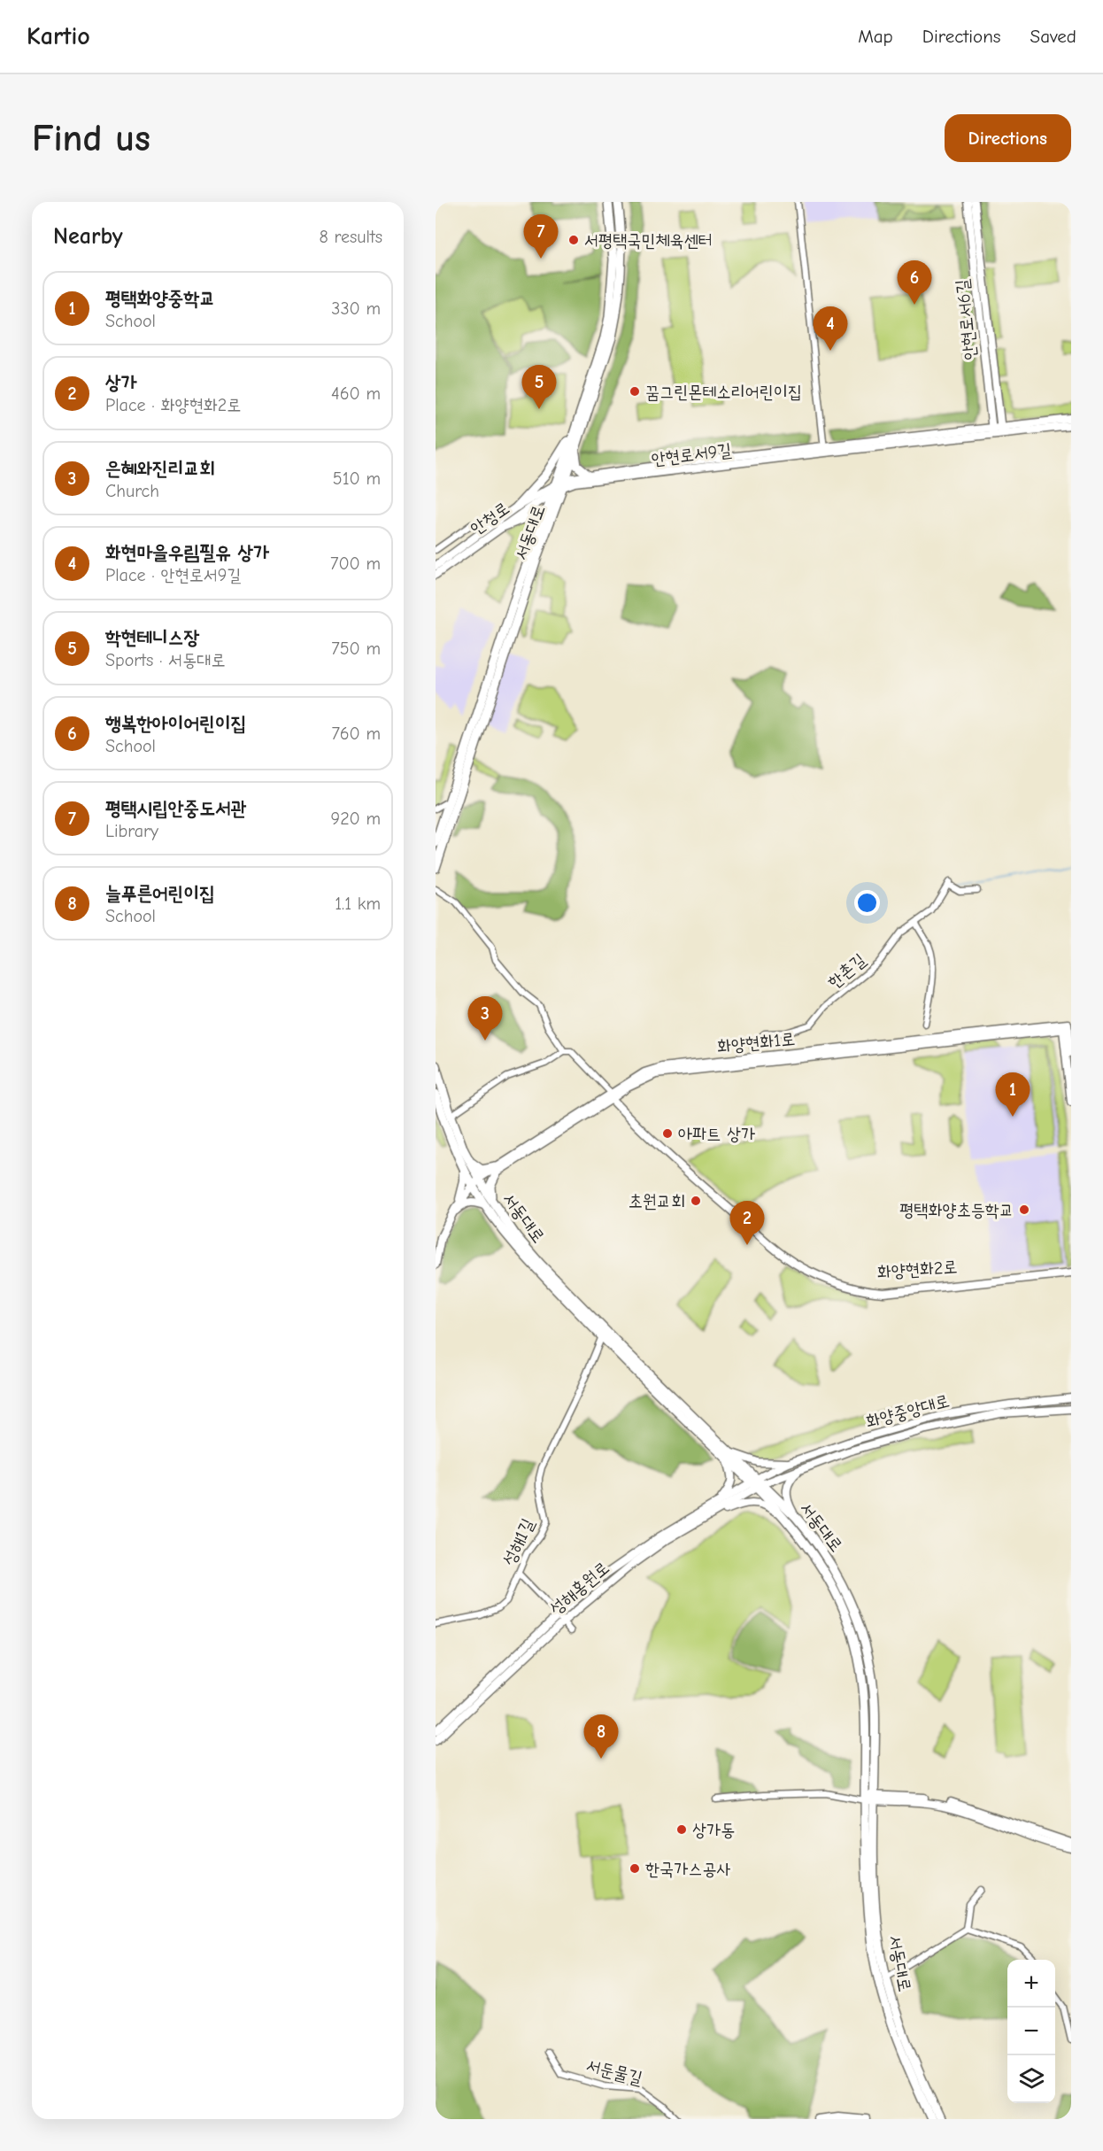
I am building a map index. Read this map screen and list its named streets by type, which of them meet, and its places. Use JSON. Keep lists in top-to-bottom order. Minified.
{"streets":{"main road":["서동대로"],"street":["안현로서6길","안현로서9길","안청로","한촌길","화양현화1로","화양현화2로","화양중앙대로","성해1길","성해홍원로","서둔물길"]},"crossings":[["안현로서6길","안현로서9길"],["안현로서9길","안청로"],["안현로서9길","서동대로"],["안청로","서동대로"],["서동대로","화양현화1로"],["서동대로","화양중앙대로"],["서동대로","성해1길"],["서동대로","성해홍원로"],["한촌길","화양현화1로"],["화양현화1로","화양현화2로"],["화양중앙대로","성해홍원로"]],"places":["서평택국민체육센터","꿈그린몬테소리어린이집","아파트 상가","초원교회","평택화양초등학교","상가동","한국가스공사"],"page":{"header":"Kartio","nav":["Map","Directions","Saved"],"buttons":"Directions","title":"Find us","heading":["Nearby","8 results"],"pins":["7","6","4","5","3","1","2","8"],"list":[{"mark":"1","name":"평택화양중학교","note":"School","value":"330 m"},{"mark":"2","name":"상가","note":"Place · 화양현화2로","value":"460 m"},{"mark":"3","name":"은혜와진리교회","note":"Church","value":"510 m"},{"mark":"4","name":"화현마을우림필유 상가","note":"Place · 안현로서9길","value":"700 m"},{"mark":"5","name":"학현테니스장","note":"Sports · 서동대로","value":"750 m"},{"mark":"6","name":"행복한아이어린이집","note":"School","value":"760 m"},{"mark":"7","name":"평택시립안중도서관","note":"Library","value":"920 m"},{"mark":"8","name":"늘푸른어린이집","note":"School","value":"1.1 km"}],"map_buttons":["+","−"]}}
